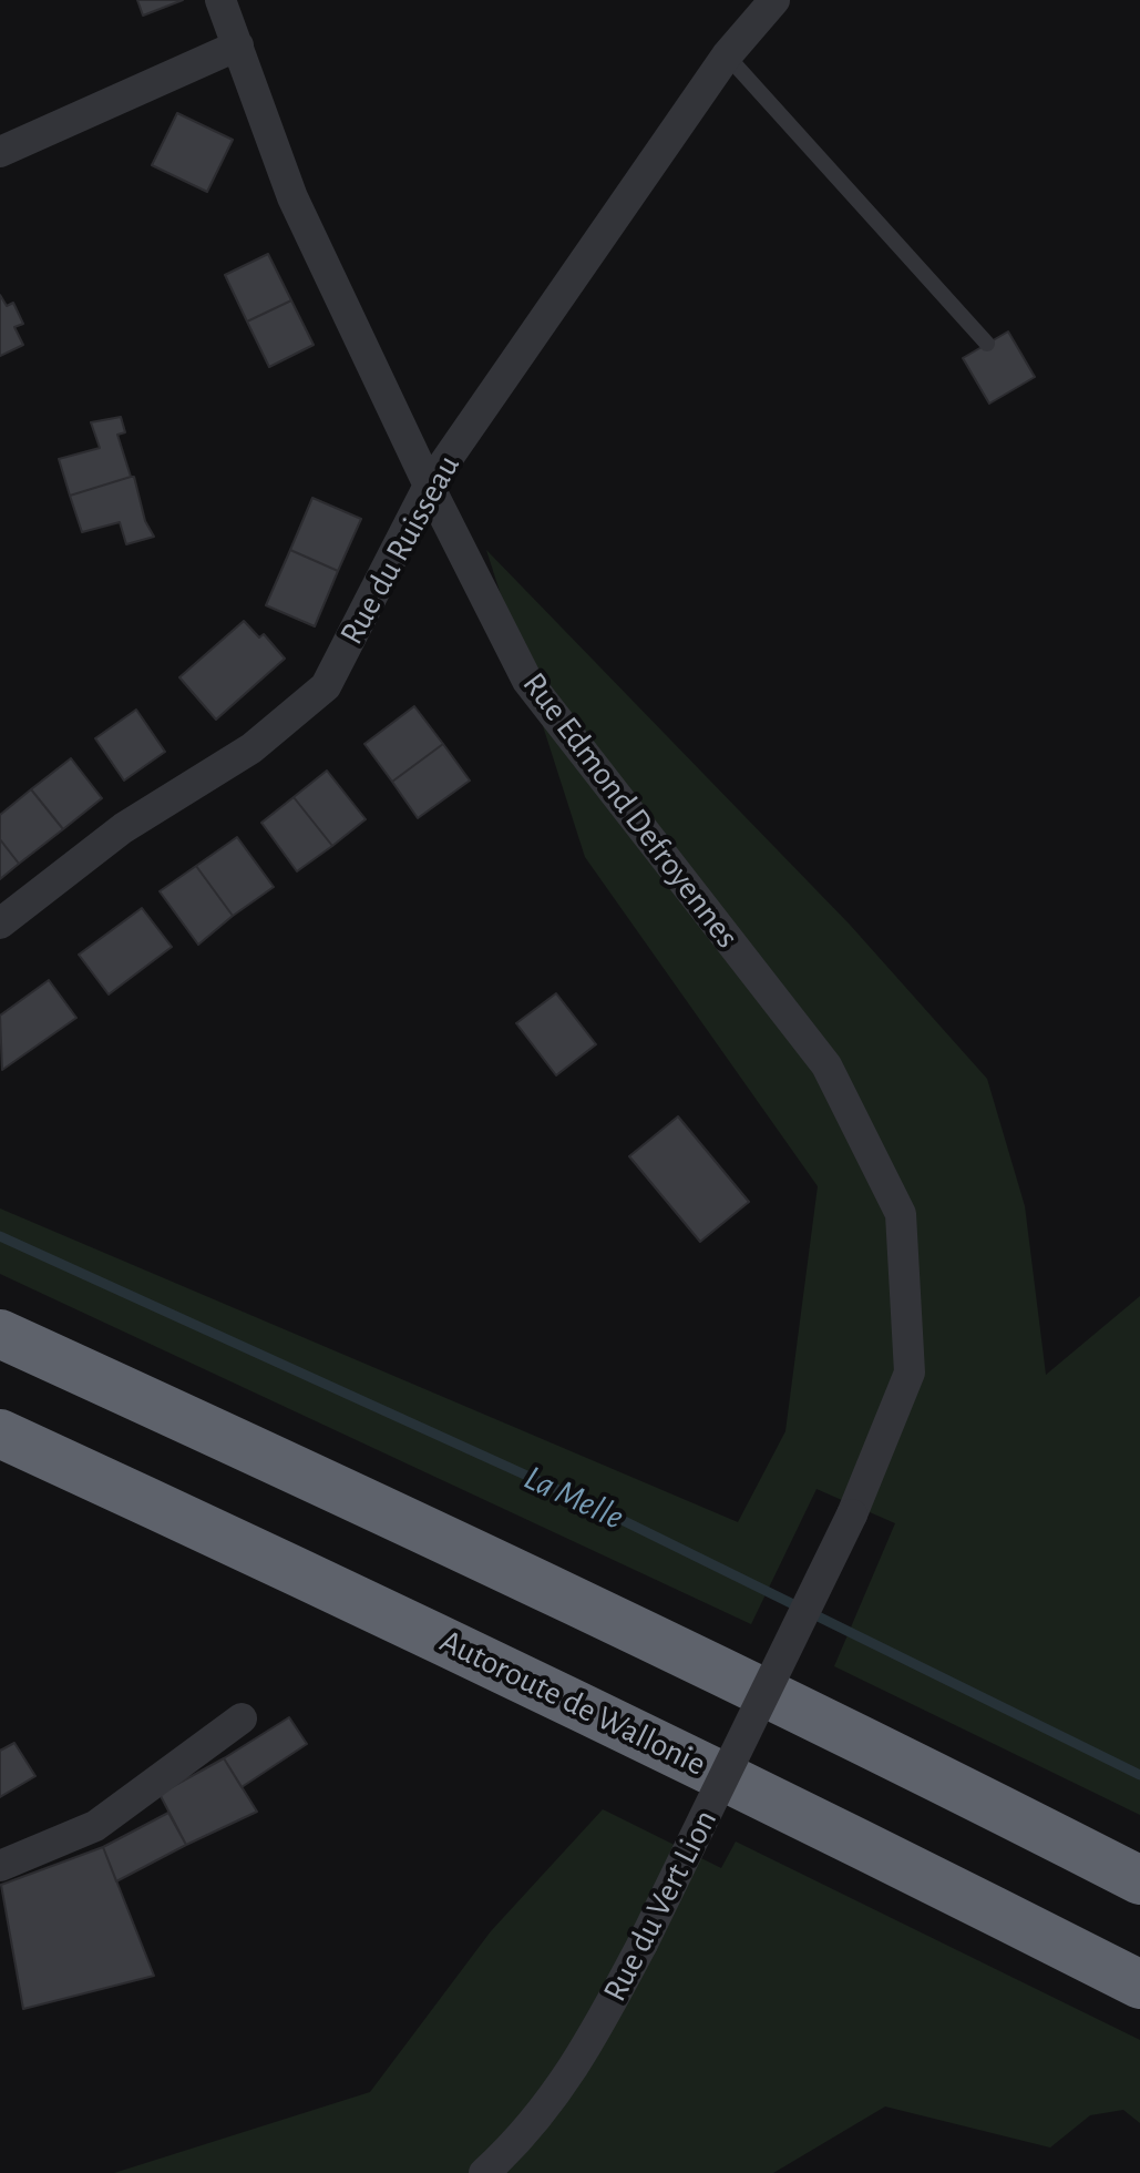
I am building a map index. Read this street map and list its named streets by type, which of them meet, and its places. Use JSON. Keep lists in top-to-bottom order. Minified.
{"streets":{"highway":["Autoroute de Wallonie"],"street":["Rue du Ruisseau","Rue Edmond Defroyennes","Rue du Vert Lion"]},"crossings":[["Rue du Ruisseau","Rue Edmond Defroyennes"],["Rue Edmond Defroyennes","Rue du Vert Lion"]],"water":["La Melle"]}
